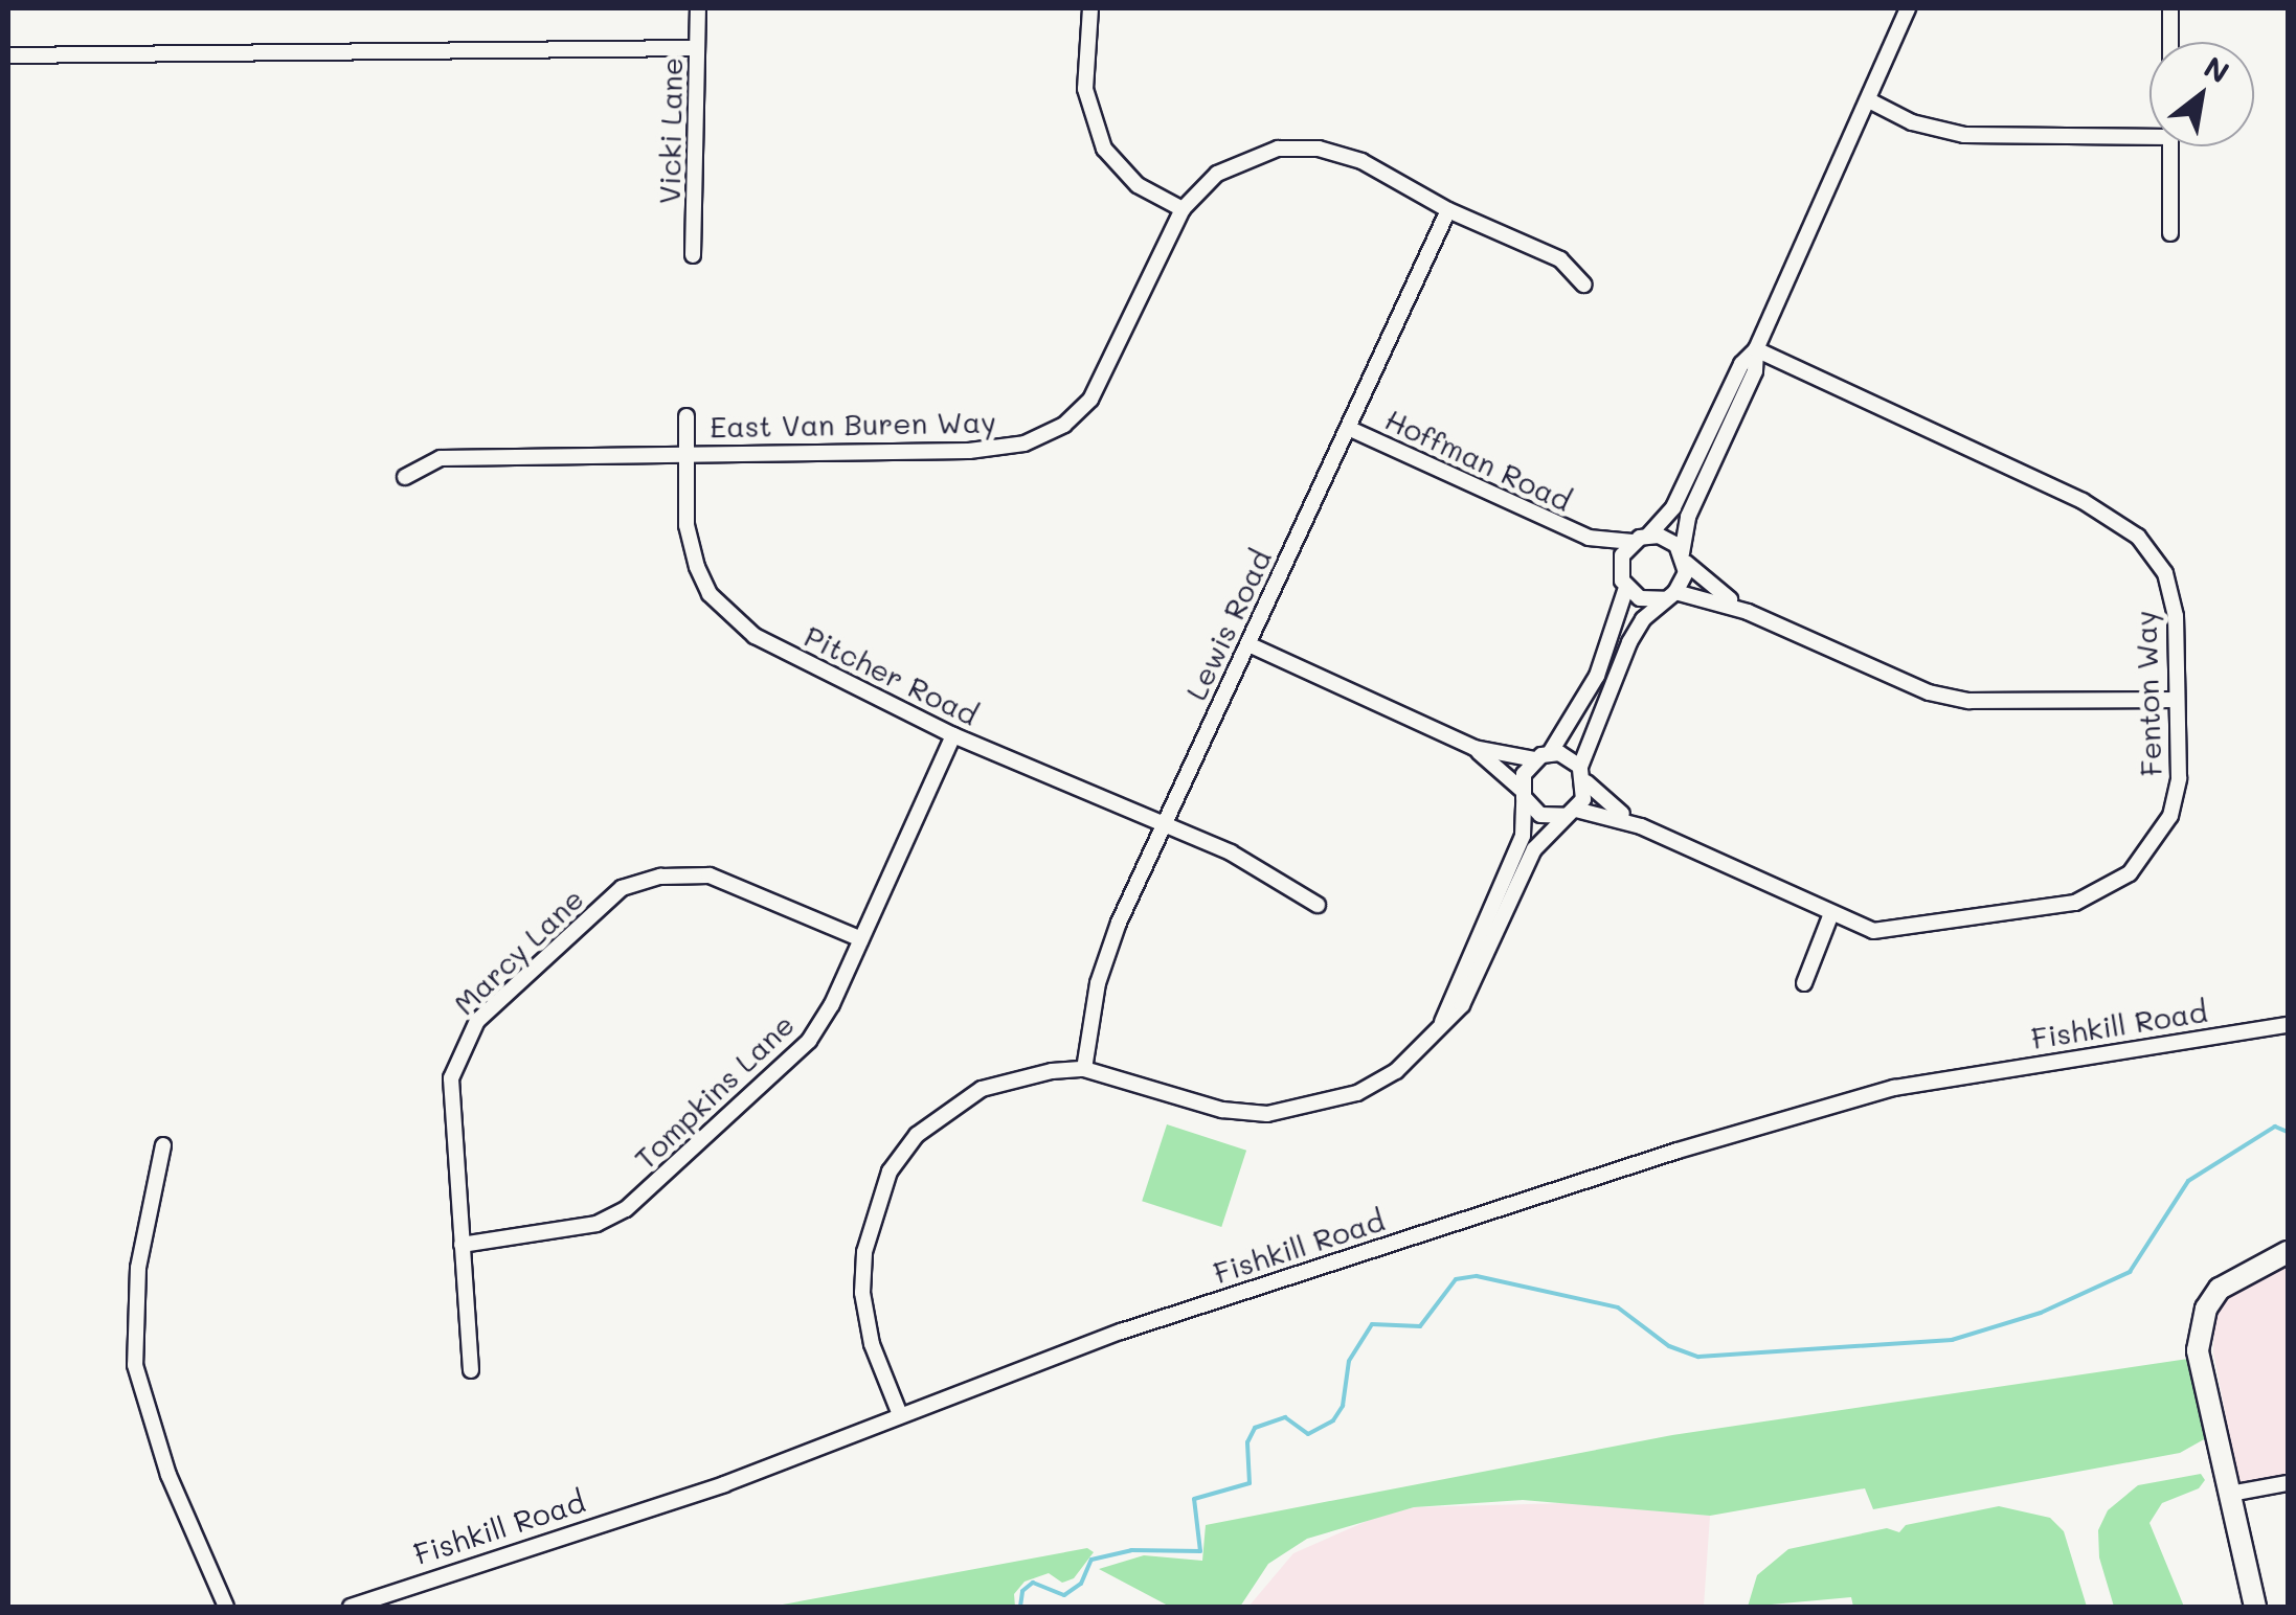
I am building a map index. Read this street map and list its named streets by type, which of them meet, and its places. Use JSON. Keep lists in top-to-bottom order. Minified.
{"streets":{"street":["Vicki Lane","East Van Buren Way","Hoffman Road","Lewis Road","Pitcher Road","Fenton Way","Marcy Lane","Fishkill Road","Tompkins Lane"]},"crossings":[["East Van Buren Way","Lewis Road"],["East Van Buren Way","Pitcher Road"],["Hoffman Road","Lewis Road"],["Lewis Road","Pitcher Road"],["Pitcher Road","Tompkins Lane"],["Marcy Lane","Tompkins Lane"]],"north":"top right"}
